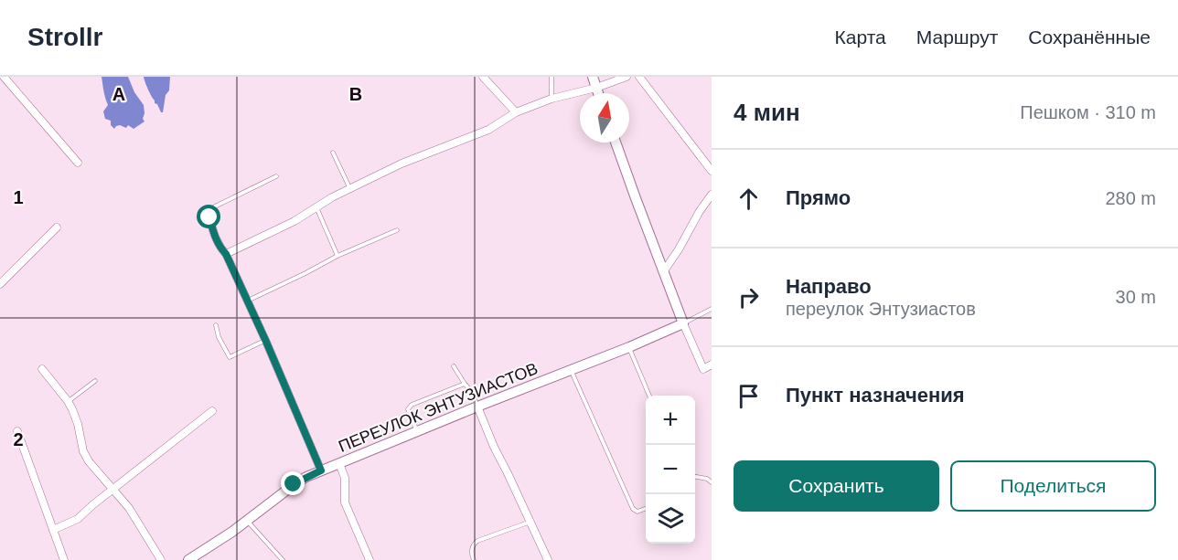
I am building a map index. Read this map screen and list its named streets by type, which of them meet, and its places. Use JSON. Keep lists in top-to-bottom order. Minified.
{"streets":{"main road":["ПЕРЕУЛОК ЭНТУЗИАСТОВ"]},"north":"top","page":{"header":"Strollr","nav":["Карта","Маршрут","Сохранённые"],"heading":["4 мин","Пешком · 310 m"],"list":[["Прямо","280 m"],["Направо","переулок Энтузиастов","30 m"],"Пункт назначения"],"map_buttons":["+","−"],"buttons":["Сохранить","Поделиться"]},"grid":{"columns":["A","B"],"rows":["1","2"]}}
